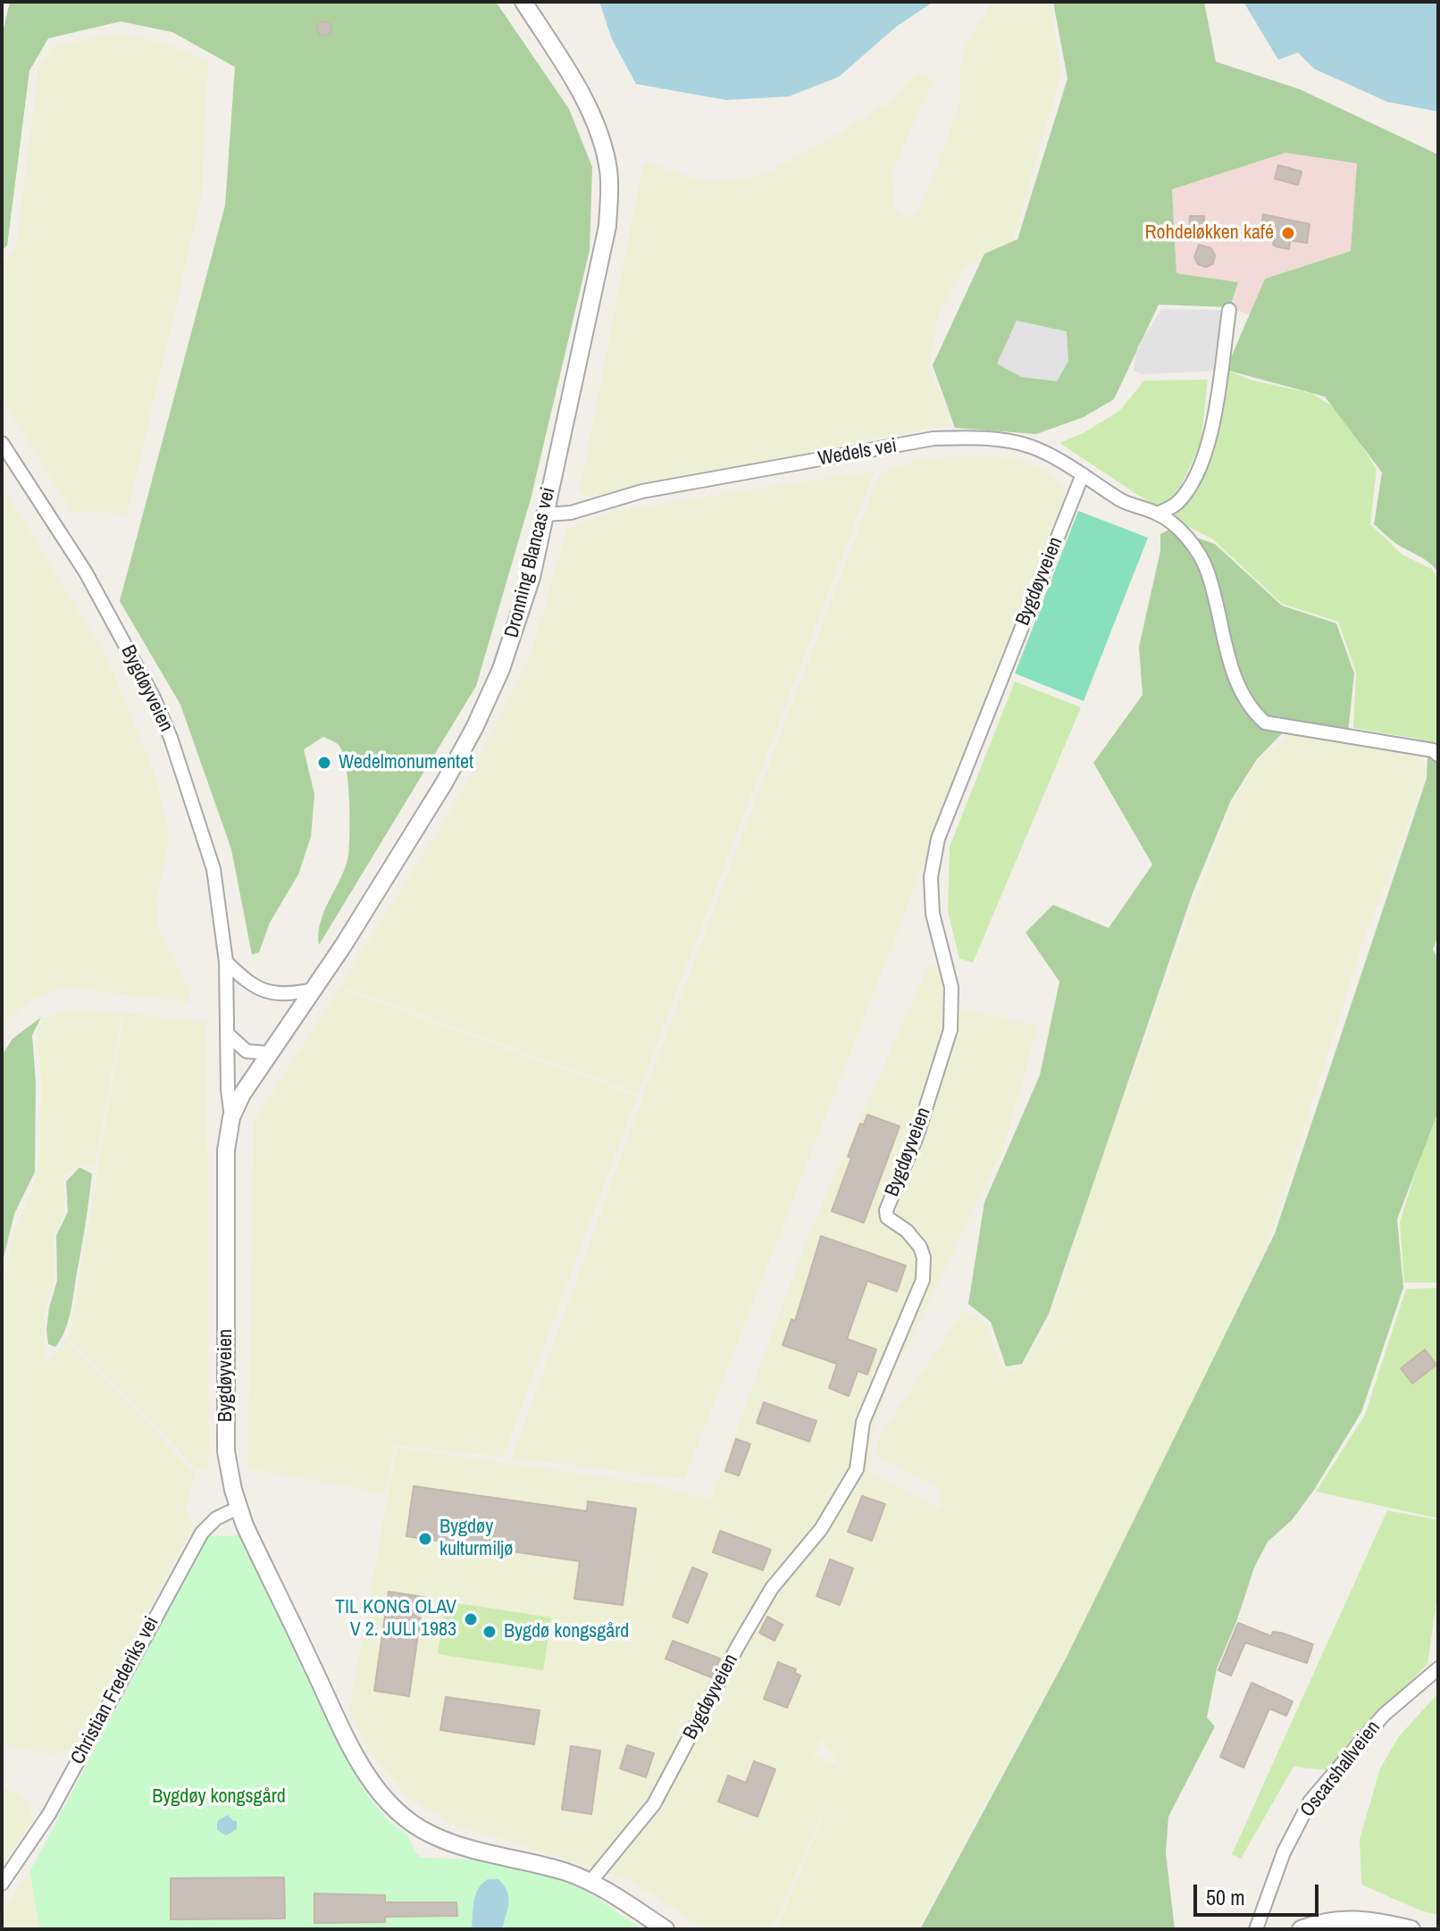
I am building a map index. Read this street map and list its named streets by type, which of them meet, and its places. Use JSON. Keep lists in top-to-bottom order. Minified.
{"streets":{"street":["Wedels vei","Dronning Blancas vei","Bygdøyveien","Christian Frederiks vei","Oscarshallveien"]},"crossings":[["Wedels vei","Dronning Blancas vei"],["Wedels vei","Bygdøyveien"],["Dronning Blancas vei","Bygdøyveien"],["Bygdøyveien","Christian Frederiks vei"]],"parks":["Bygdøy kongsgård"],"places":["Rohdeløkken kafé","Wedelmonumentet","Bygdøy kulturmiljø","TIL KONG OLAV V 2. JULI 1983","Bygdø kongsgård"],"scale_bar":"50 m"}
